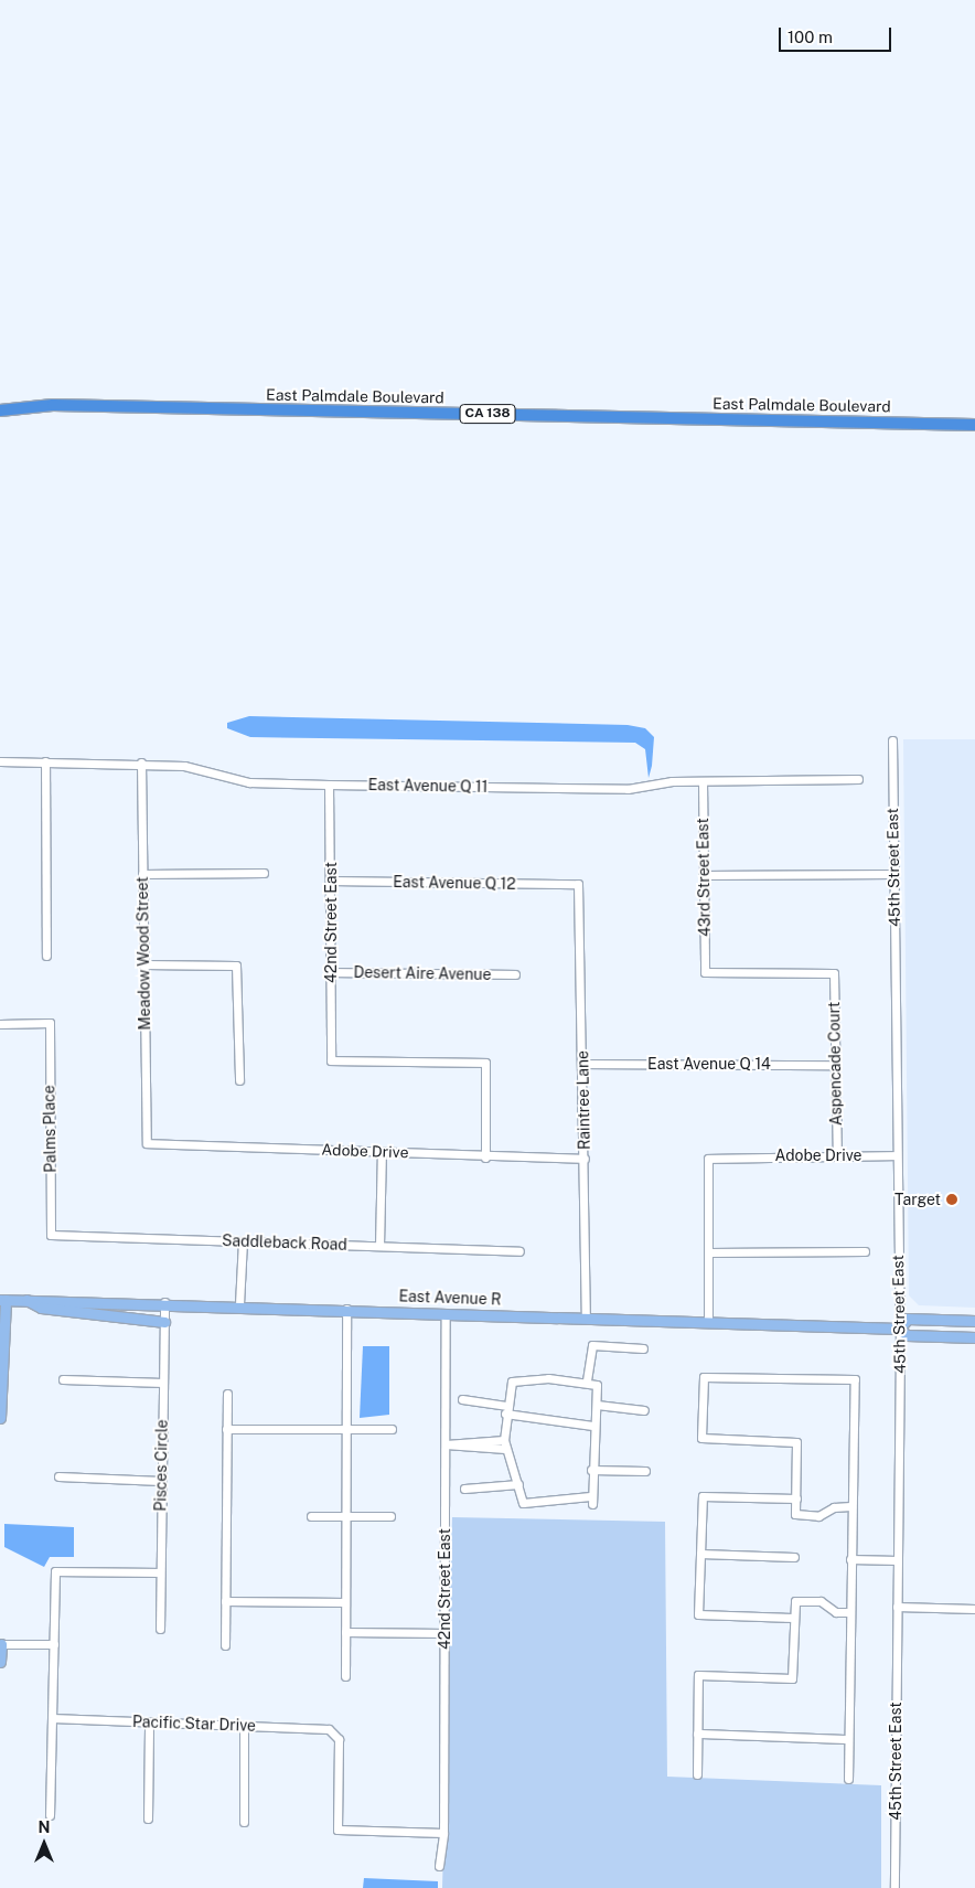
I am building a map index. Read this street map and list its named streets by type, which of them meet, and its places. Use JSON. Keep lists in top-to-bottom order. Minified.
{"streets":{"highway":["East Palmdale Boulevard","CA 138"],"main road":["East Avenue R"],"street":["East Avenue Q 11","45th Street East","43rd Street East","East Avenue Q 12","42nd Street East","Meadow Wood Street","Desert Aire Avenue","East Avenue Q 14","Aspencade Court","Raintree Lane","Palms Place","Adobe Drive","Saddleback Road","Pisces Circle","Pacific Star Drive"]},"crossings":[["East Avenue Q 11","43rd Street East"],["East Avenue Q 11","42nd Street East"],["East Avenue Q 11","Meadow Wood Street"],["45th Street East","Adobe Drive"],["45th Street East","East Avenue R"],["43rd Street East","Aspencade Court"],["East Avenue Q 12","42nd Street East"],["East Avenue Q 12","Raintree Lane"],["42nd Street East","Desert Aire Avenue"],["42nd Street East","Adobe Drive"],["42nd Street East","East Avenue R"],["42nd Street East","Pacific Star Drive"],["Meadow Wood Street","Adobe Drive"],["East Avenue Q 14","Aspencade Court"],["East Avenue Q 14","Raintree Lane"],["Aspencade Court","Adobe Drive"],["Raintree Lane","Adobe Drive"],["Raintree Lane","East Avenue R"],["Palms Place","Saddleback Road"],["East Avenue R","Pisces Circle"]],"places":["Target"],"scale_bar":"100 m","north":"top"}
